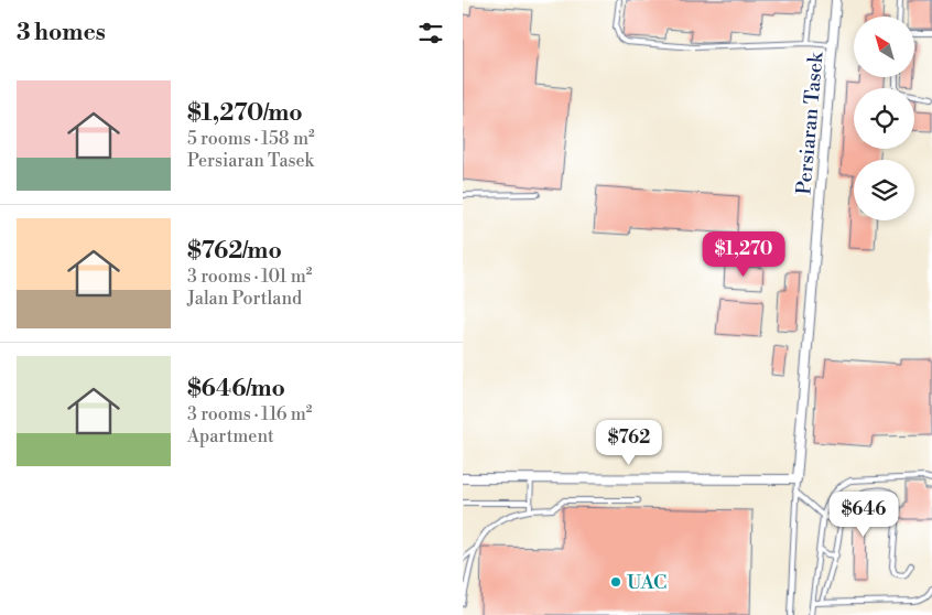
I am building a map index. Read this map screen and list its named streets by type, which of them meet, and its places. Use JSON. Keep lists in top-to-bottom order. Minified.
{"streets":{"street":["Persiaran Tasek"]},"places":["UAC"],"north":"top left","page":{"heading":"3 homes","list":[{"name":"$1,270/mo","note":"5 rooms · 158 m² · Persiaran Tasek"},{"name":"$762/mo","note":"3 rooms · 101 m² · Jalan Portland"},{"name":"$646/mo","note":"3 rooms · 116 m² · Apartment"}],"price":["$1,270","$762","$646"]}}
